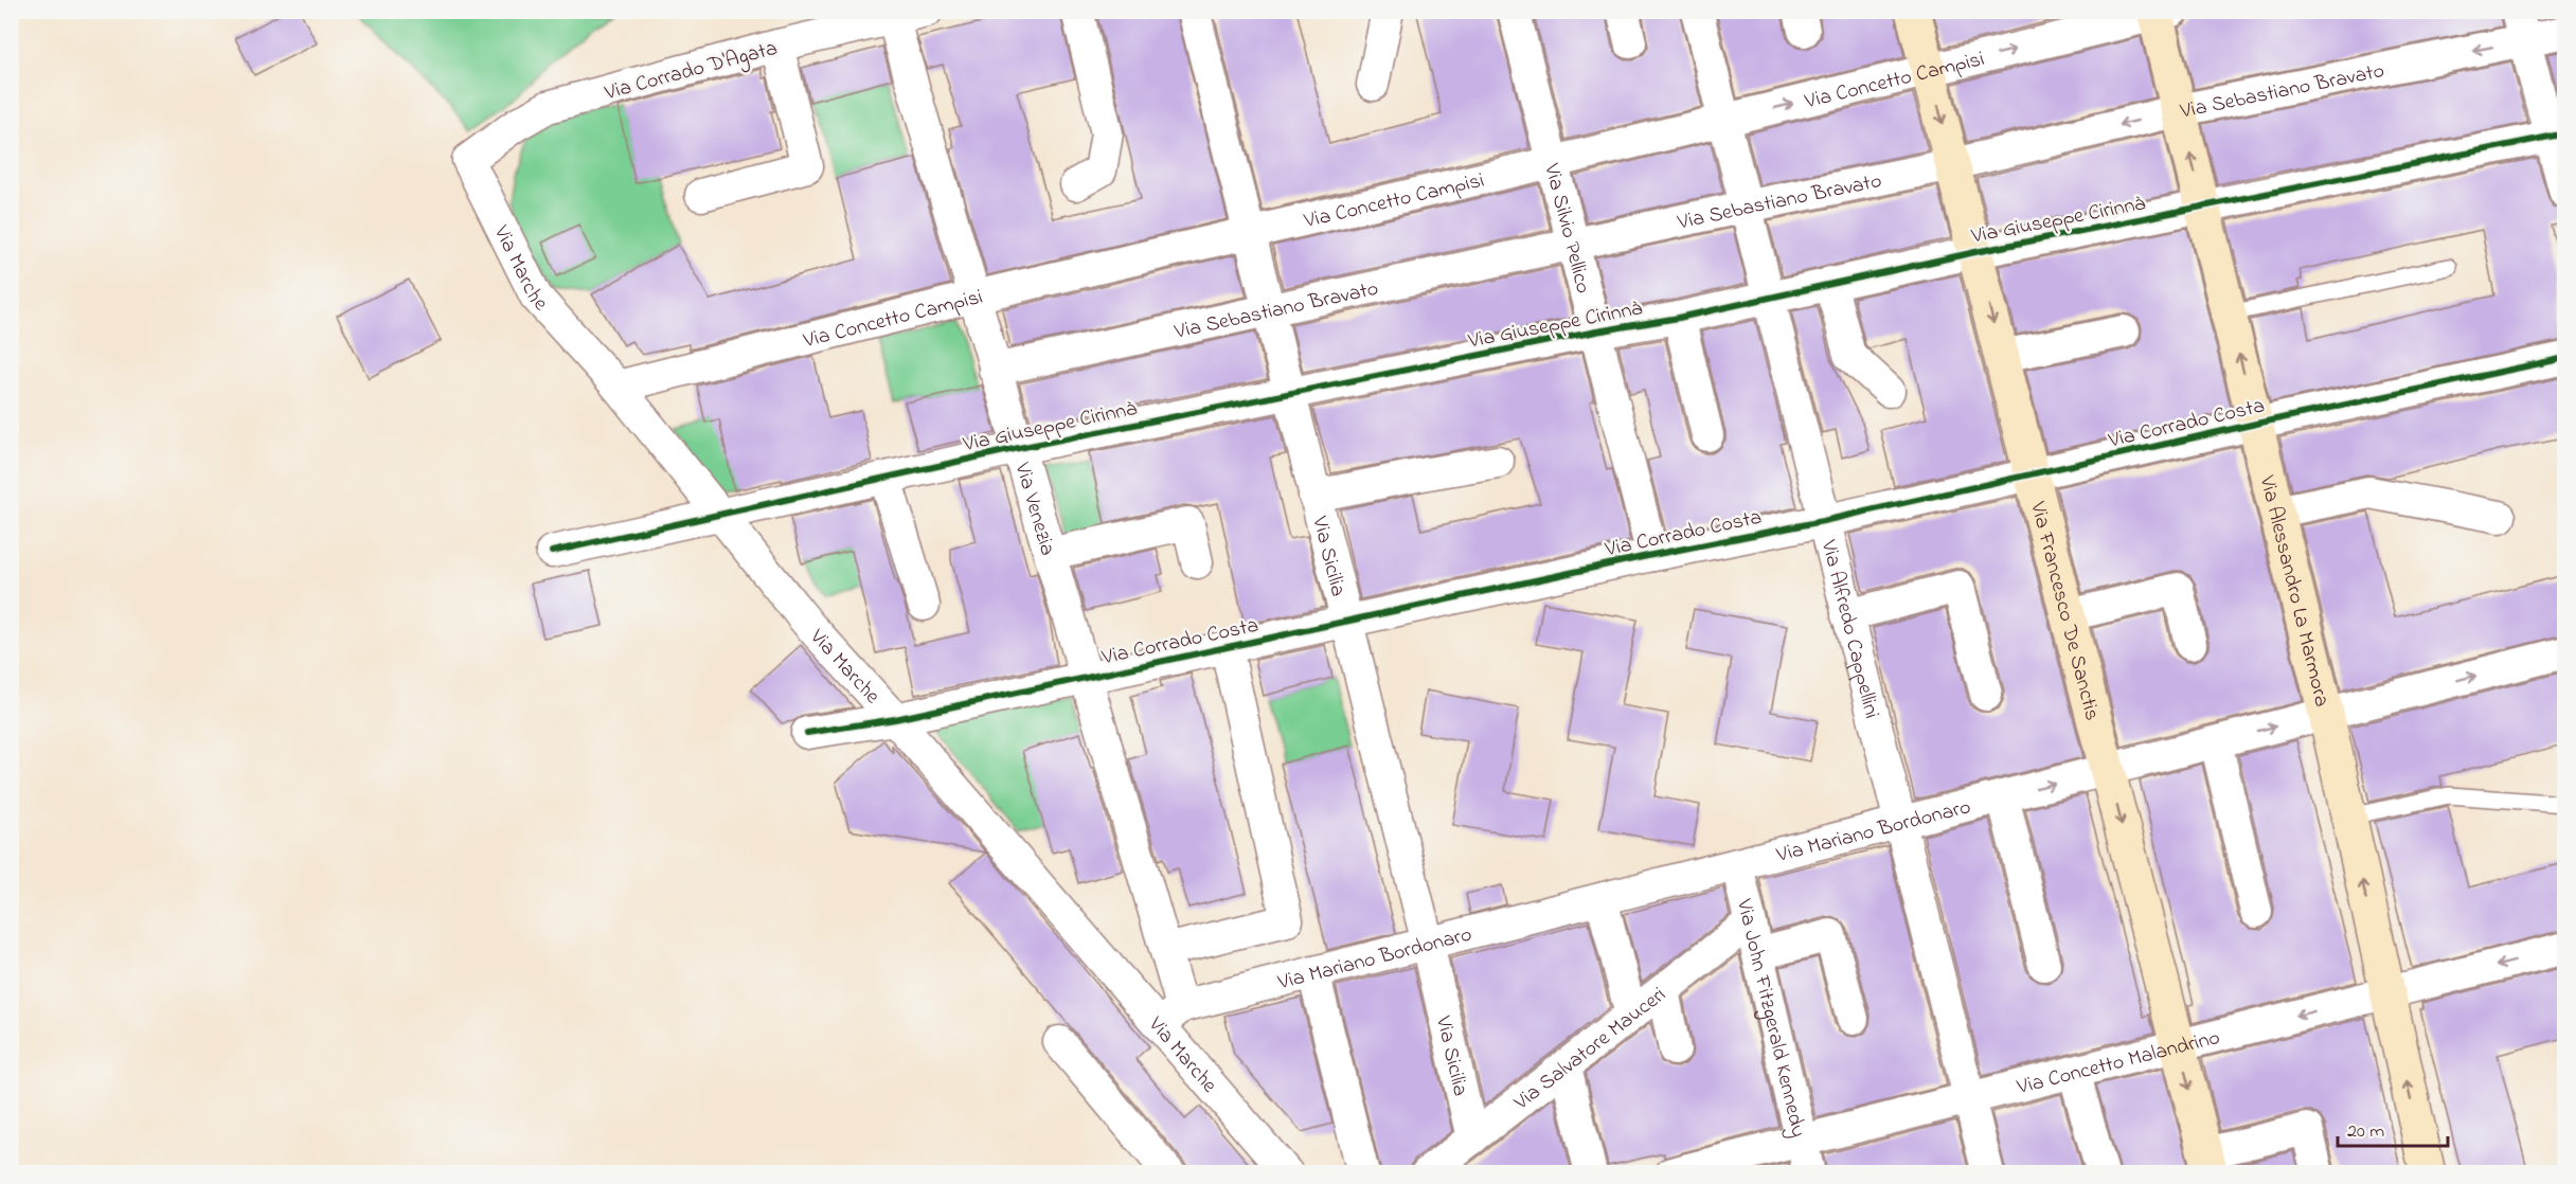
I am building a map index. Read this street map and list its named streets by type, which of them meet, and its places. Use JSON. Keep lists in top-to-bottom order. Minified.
{"streets":{"street":["Via Corrado D'Agata","Via Concetto Campisi","Via Sebastiano Bravato","Via Giuseppe Cirinnà","Via Silvio Pellico","Via Marche","Via Corrado Costa","Via Venezia","Via Sicilia","Via Alessandro La Marmora","Via Francesco De Sanctis","Via Alfredo Cappellini","Via Mariano Bordonaro","Via John Fitzgerald Kennedy","Via Salvatore Mauceri","Via Concetto Malandrino"]},"crossings":[["Via Corrado D'Agata","Via Marche"],["Via Corrado D'Agata","Via Venezia"],["Via Concetto Campisi","Via Silvio Pellico"],["Via Concetto Campisi","Via Marche"],["Via Concetto Campisi","Via Venezia"],["Via Concetto Campisi","Via Sicilia"],["Via Concetto Campisi","Via Alessandro La Marmora"],["Via Concetto Campisi","Via Francesco De Sanctis"],["Via Concetto Campisi","Via Alfredo Cappellini"],["Via Sebastiano Bravato","Via Silvio Pellico"],["Via Sebastiano Bravato","Via Venezia"],["Via Sebastiano Bravato","Via Sicilia"],["Via Sebastiano Bravato","Via Alessandro La Marmora"],["Via Sebastiano Bravato","Via Francesco De Sanctis"],["Via Sebastiano Bravato","Via Alfredo Cappellini"],["Via Giuseppe Cirinnà","Via Silvio Pellico"],["Via Giuseppe Cirinnà","Via Marche"],["Via Giuseppe Cirinnà","Via Venezia"],["Via Giuseppe Cirinnà","Via Sicilia"],["Via Giuseppe Cirinnà","Via Alessandro La Marmora"],["Via Giuseppe Cirinnà","Via Francesco De Sanctis"],["Via Giuseppe Cirinnà","Via Alfredo Cappellini"],["Via Silvio Pellico","Via Corrado Costa"],["Via Marche","Via Corrado Costa"],["Via Marche","Via Venezia"],["Via Marche","Via Mariano Bordonaro"],["Via Corrado Costa","Via Venezia"],["Via Corrado Costa","Via Sicilia"],["Via Corrado Costa","Via Alessandro La Marmora"],["Via Corrado Costa","Via Francesco De Sanctis"],["Via Corrado Costa","Via Alfredo Cappellini"],["Via Venezia","Via Mariano Bordonaro"],["Via Sicilia","Via Mariano Bordonaro"],["Via Sicilia","Via Salvatore Mauceri"],["Via Alessandro La Marmora","Via Mariano Bordonaro"],["Via Alessandro La Marmora","Via Concetto Malandrino"],["Via Francesco De Sanctis","Via Mariano Bordonaro"],["Via Francesco De Sanctis","Via Concetto Malandrino"],["Via Alfredo Cappellini","Via Mariano Bordonaro"],["Via Alfredo Cappellini","Via Concetto Malandrino"],["Via Mariano Bordonaro","Via John Fitzgerald Kennedy"],["Via John Fitzgerald Kennedy","Via Salvatore Mauceri"],["Via John Fitzgerald Kennedy","Via Concetto Malandrino"]],"one_way":["Via Sebastiano Bravato","Via Alessandro La Marmora","Via Concetto Malandrino"],"scale_bar":"20 m"}
